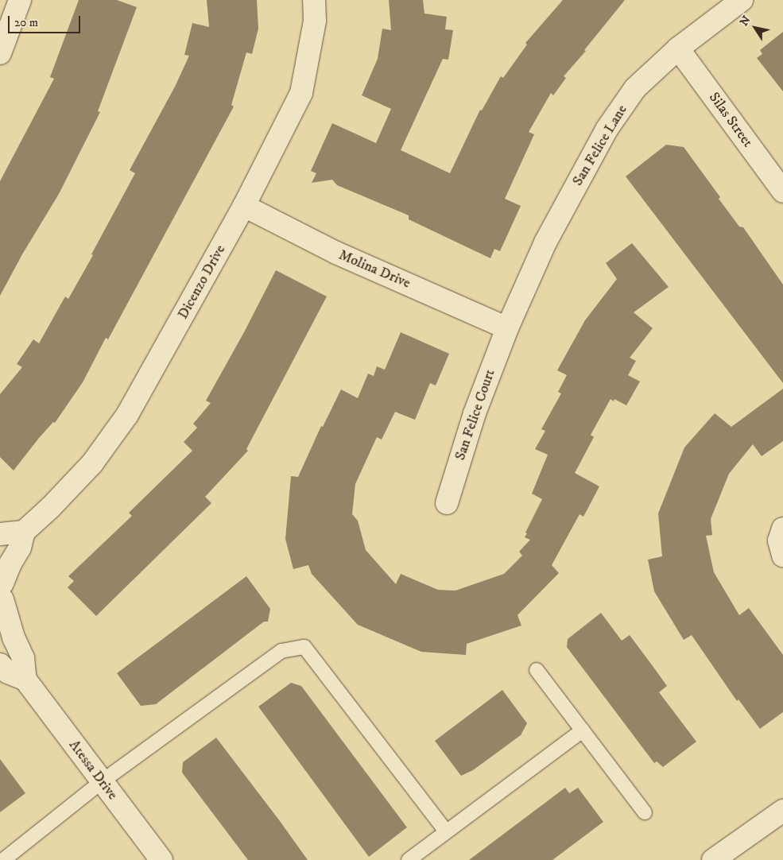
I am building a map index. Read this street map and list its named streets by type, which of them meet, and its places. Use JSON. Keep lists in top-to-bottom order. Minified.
{"streets":{"street":["Silas Street","San Felice Lane","Molina Drive","Dicenzo Drive","San Felice Court","Atessa Drive"]},"crossings":[["Silas Street","San Felice Lane"],["San Felice Lane","Molina Drive"],["San Felice Lane","San Felice Court"],["Molina Drive","Dicenzo Drive"],["Molina Drive","San Felice Court"]],"scale_bar":"20 m","north":"top left"}
